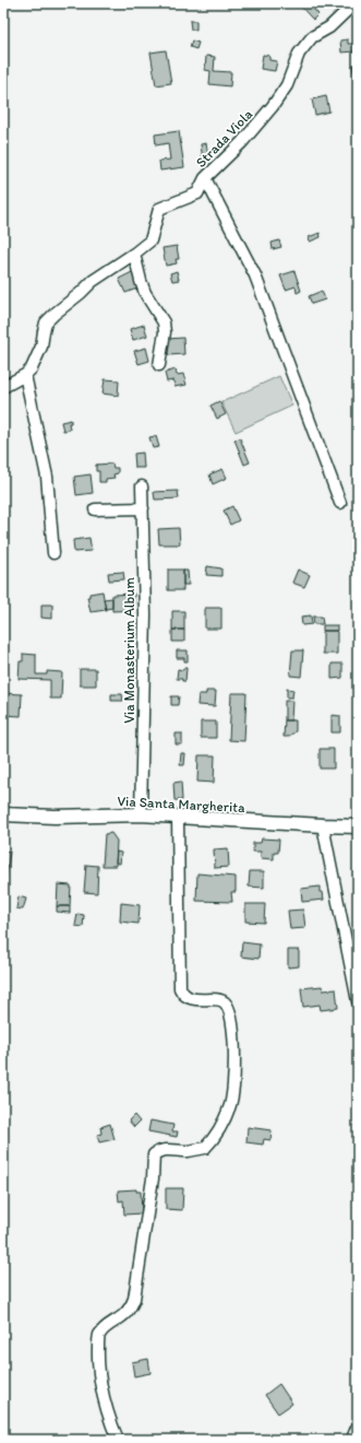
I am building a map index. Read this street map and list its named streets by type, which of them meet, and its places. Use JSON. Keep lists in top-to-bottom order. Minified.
{"streets":{"street":["Strada Viola","Via Monasterium Album","Via Santa Margherita"]},"crossings":[["Via Monasterium Album","Via Santa Margherita"]]}
